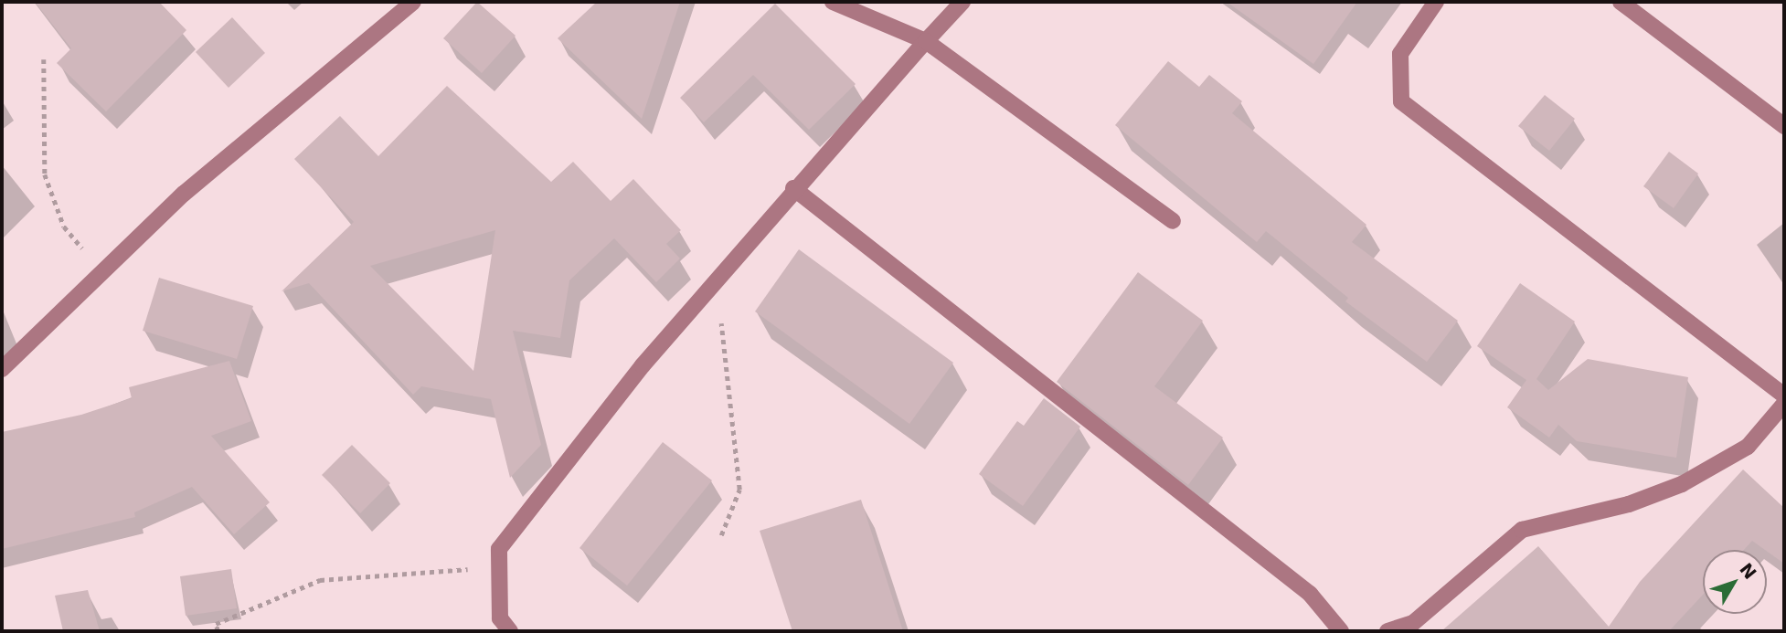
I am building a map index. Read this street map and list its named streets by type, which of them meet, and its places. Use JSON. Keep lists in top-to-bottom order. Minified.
{"north":"top right"}
